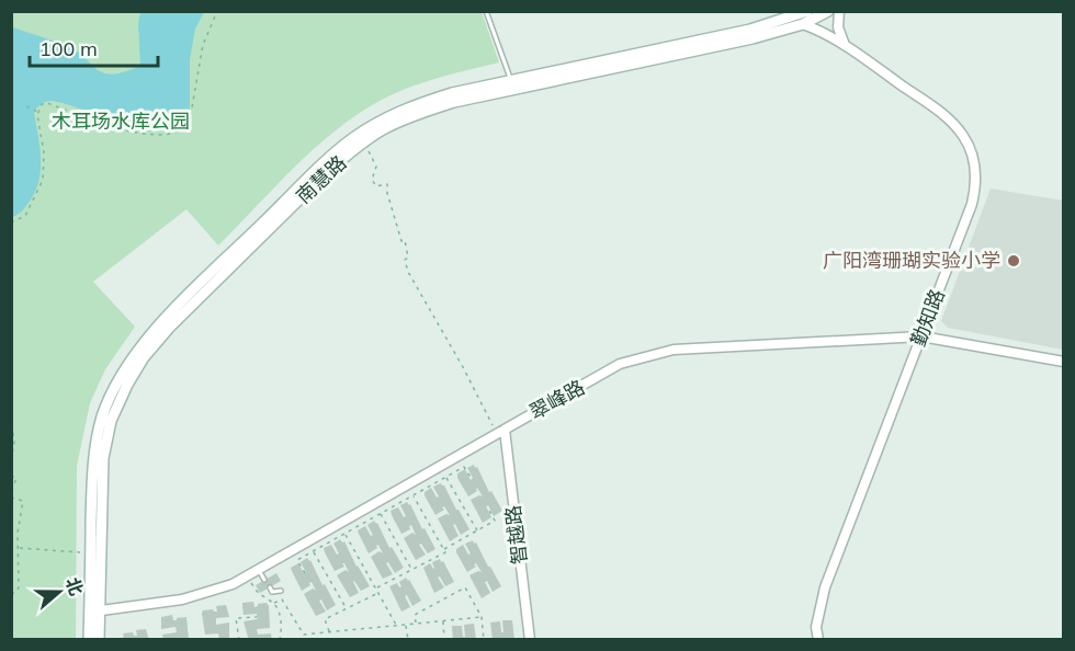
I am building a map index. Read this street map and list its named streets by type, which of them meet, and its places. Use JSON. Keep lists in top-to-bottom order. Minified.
{"streets":{"main road":["南慧路"],"street":["勤知路","翠峰路","智越路"]},"crossings":[["南慧路","勤知路"],["南慧路","翠峰路"],["勤知路","翠峰路"],["翠峰路","智越路"]],"parks":["木耳场水库公园"],"places":["广阳湾珊瑚实验小学"],"scale_bar":"100 m","north":"right"}
